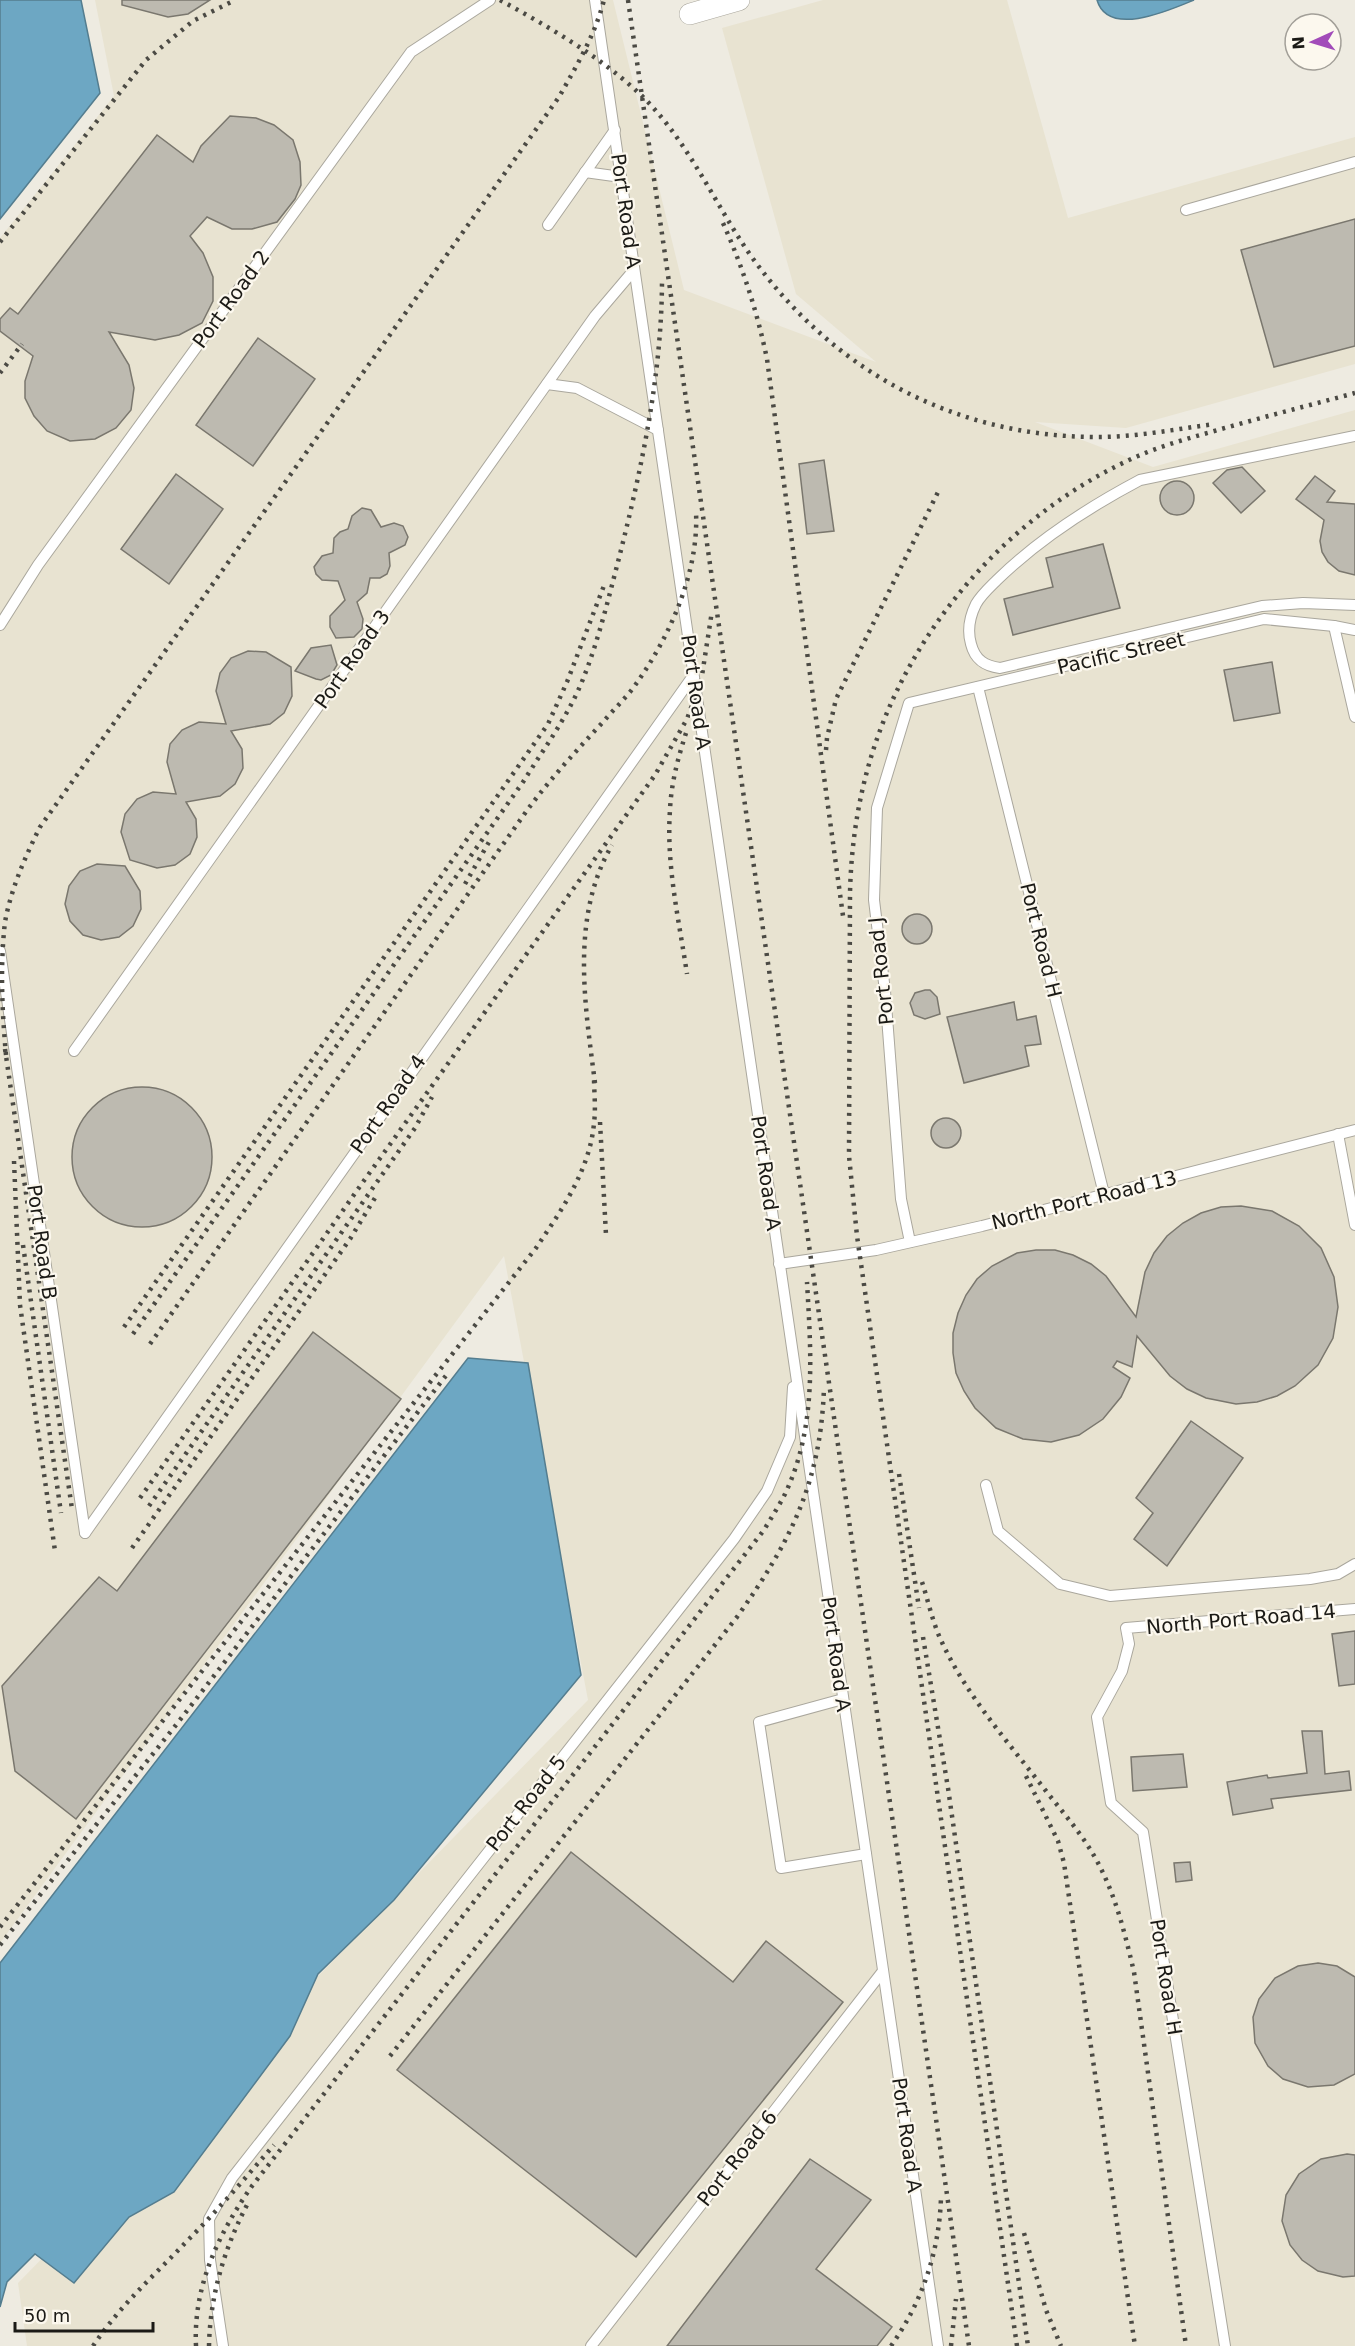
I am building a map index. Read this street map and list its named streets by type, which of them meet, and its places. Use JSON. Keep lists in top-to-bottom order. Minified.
{"streets":{"lane":["Port Road A","Port Road 2","Pacific Street","Port Road 3","Port Road H","Port Road J","Port Road 4","North Port Road 13","Port Road B","North Port Road 14","Port Road 5","Port Road 6"]},"crossings":[["Port Road A","Port Road 3"],["Port Road A","Port Road 4"],["Port Road A","North Port Road 13"],["Port Road A","Port Road 5"],["Port Road A","Port Road 6"],["Pacific Street","Port Road H"],["Pacific Street","Port Road J"],["Port Road H","North Port Road 13"],["Port Road H","North Port Road 14"],["Port Road J","North Port Road 13"],["Port Road 4","Port Road B"]],"scale_bar":"50 m","north":"left"}
